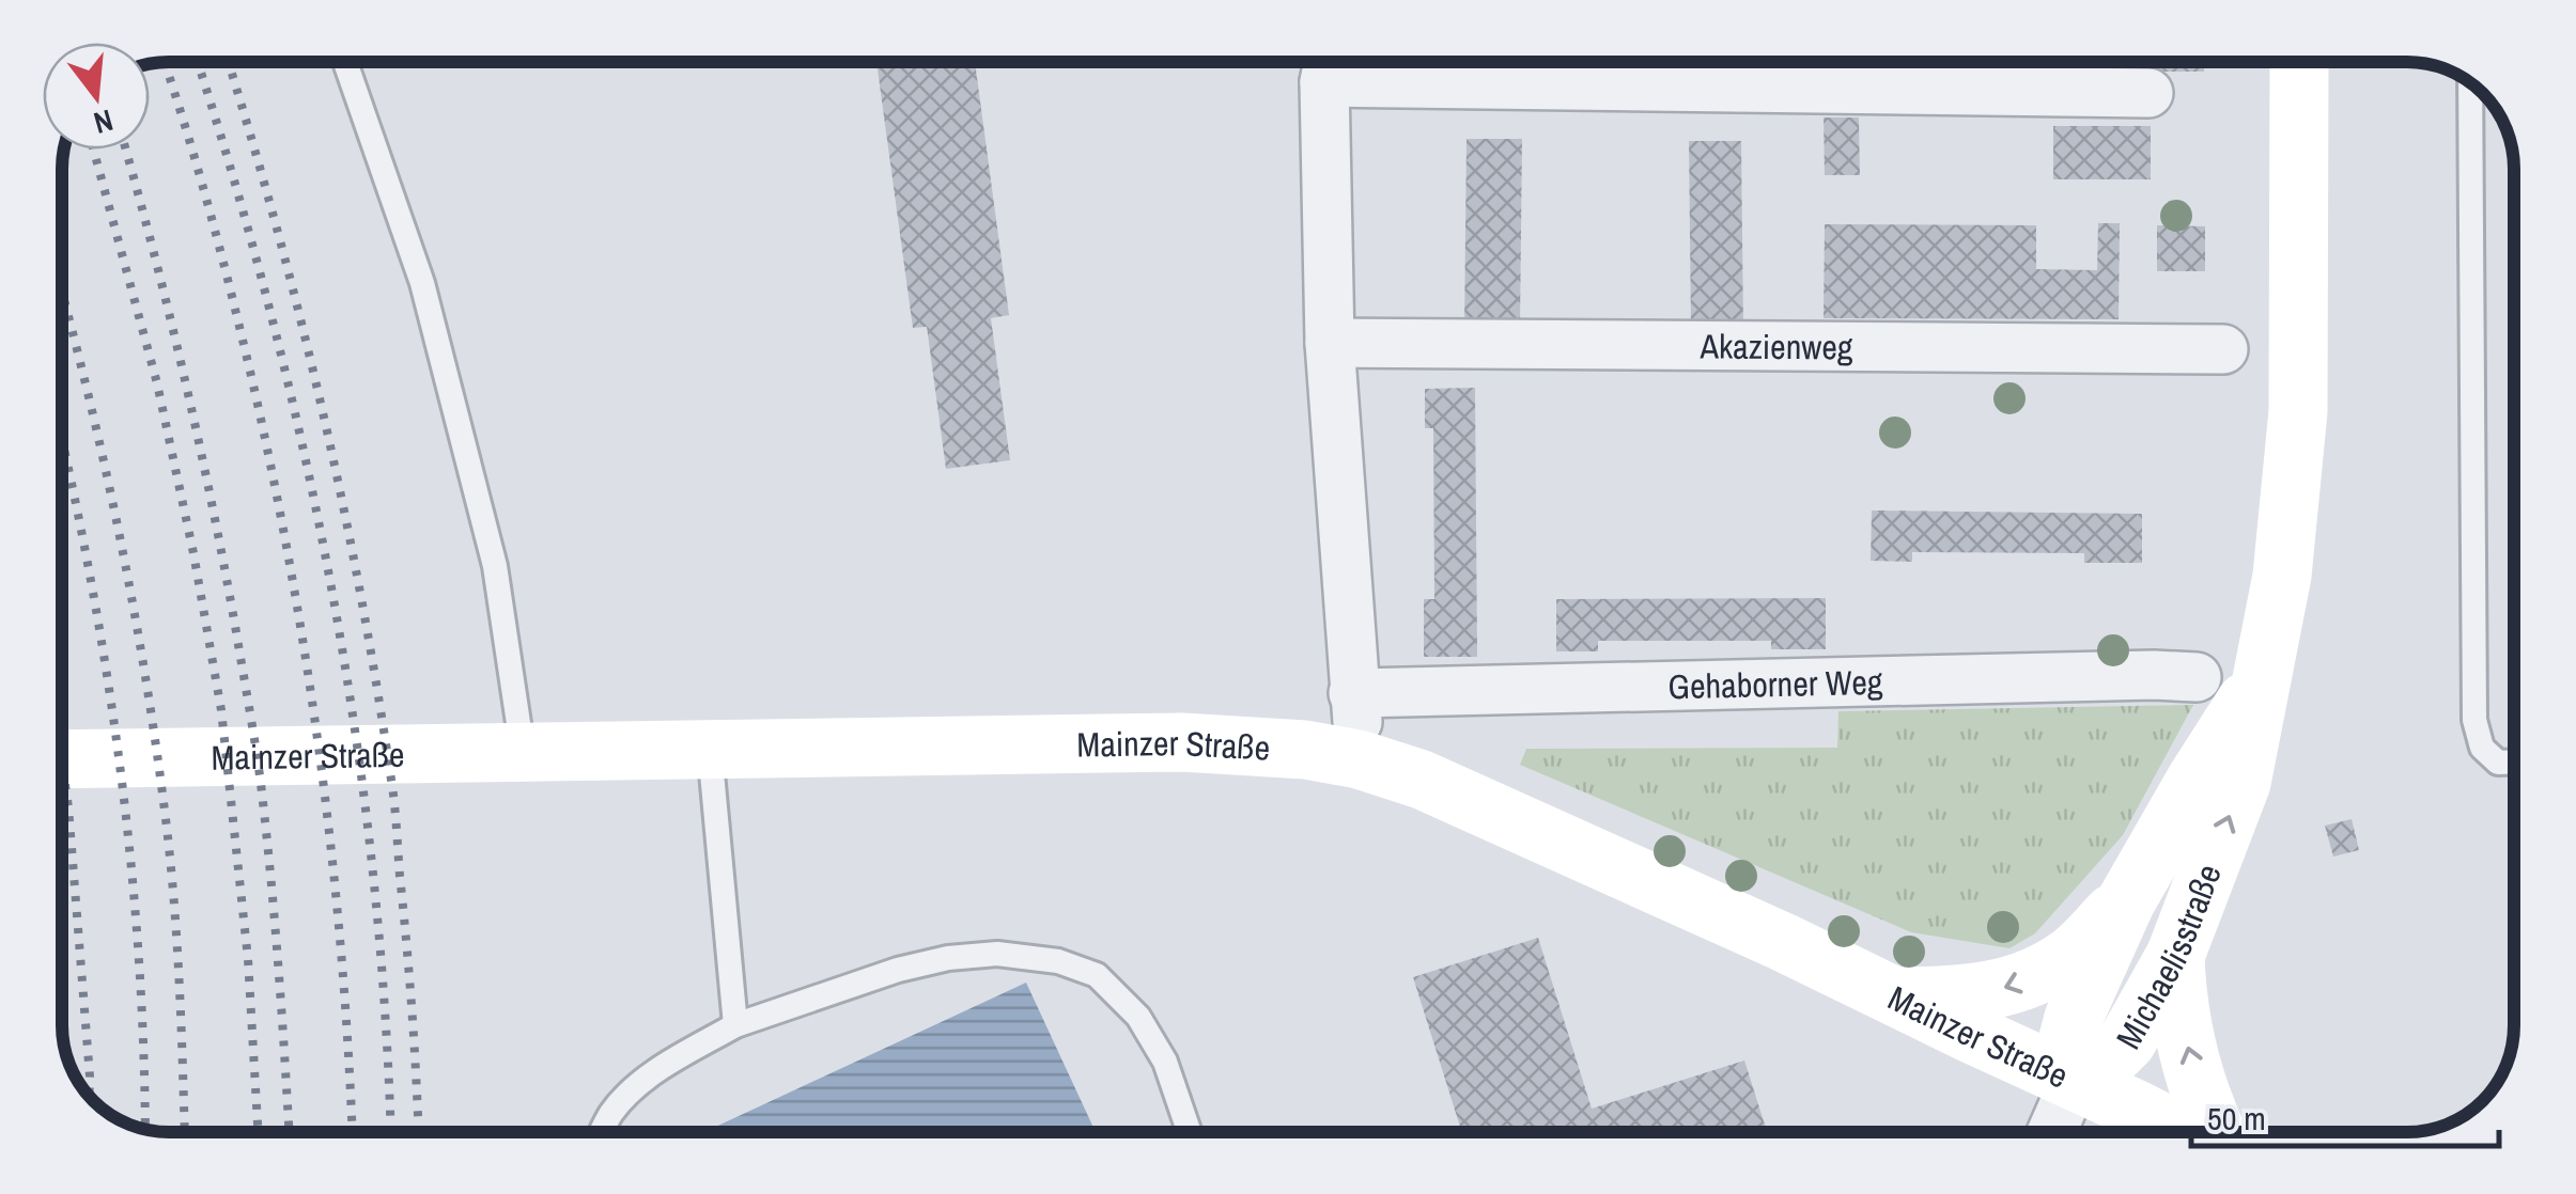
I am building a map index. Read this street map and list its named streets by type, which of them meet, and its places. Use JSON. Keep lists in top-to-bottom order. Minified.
{"streets":{"main road":["Mainzer Straße","Michaelisstraße"],"street":["Akazienweg","Gehaborner Weg"]},"crossings":[["Mainzer Straße","Michaelisstraße"]],"scale_bar":"50 m","north":"bottom"}
